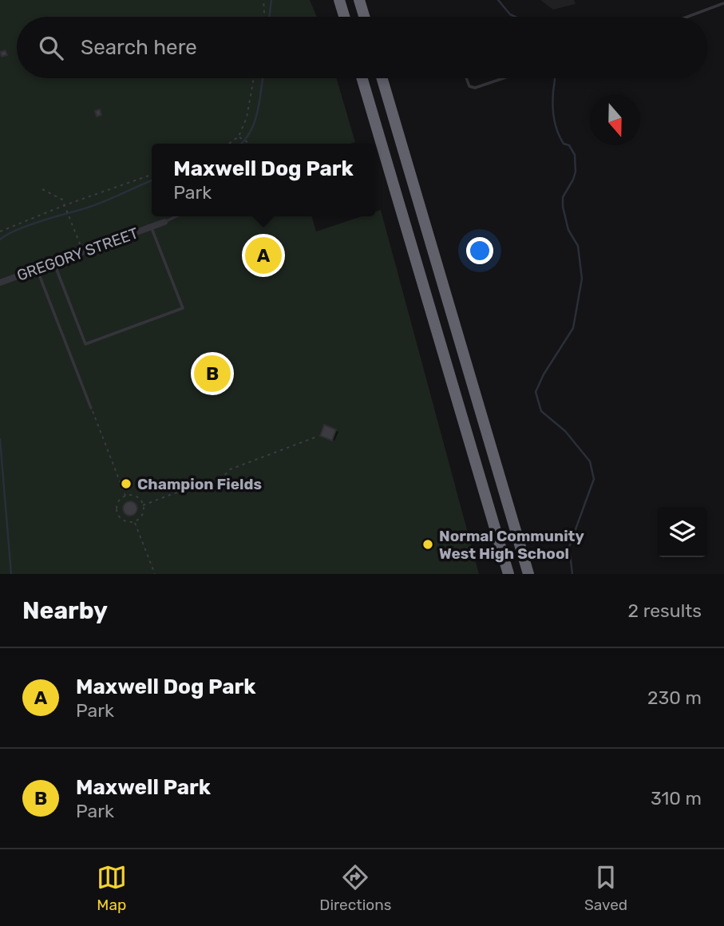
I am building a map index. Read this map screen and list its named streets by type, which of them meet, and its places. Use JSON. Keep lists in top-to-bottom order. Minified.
{"streets":{"street":["GREGORY STREET"]},"places":["Champion Fields","Normal Community West High School"],"north":"bottom","page":{"search":"Search here","popup":["Maxwell Dog Park","Park"],"pins":["A","B"],"heading":["Nearby","2 results"],"list":[{"mark":"A","name":"Maxwell Dog Park","note":"Park","value":"230 m"},{"mark":"B","name":"Maxwell Park","note":"Park","value":"310 m"}],"nav":["Map","Directions","Saved"]}}
